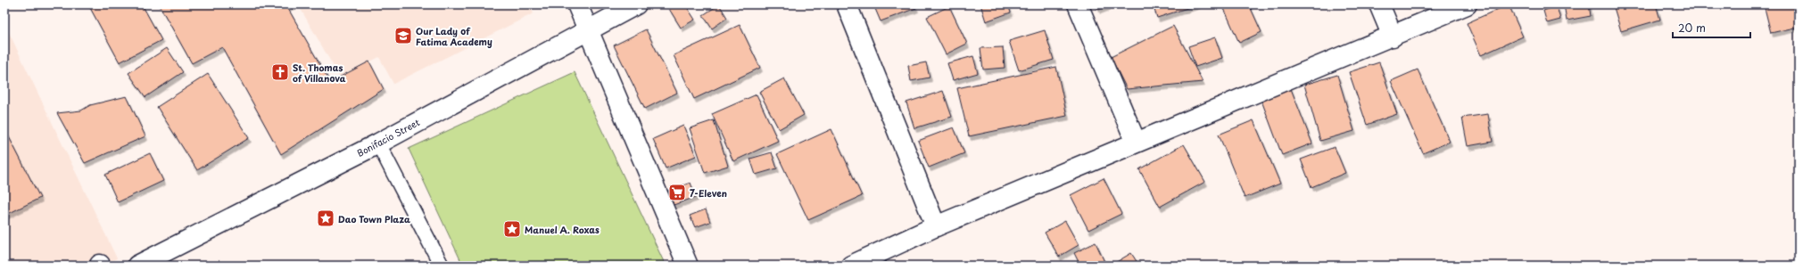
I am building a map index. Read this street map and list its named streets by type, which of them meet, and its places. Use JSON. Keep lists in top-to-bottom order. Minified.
{"streets":{"street":["Bonifacio Street"]},"places":{"school or university":["Our Lady of Fatima Academy"],"church":["St. Thomas of Villanova"],"supermarket":["7-Eleven"],"place":["Dao Town Plaza","Manuel A. Roxas"]},"scale_bar":"20 m"}
